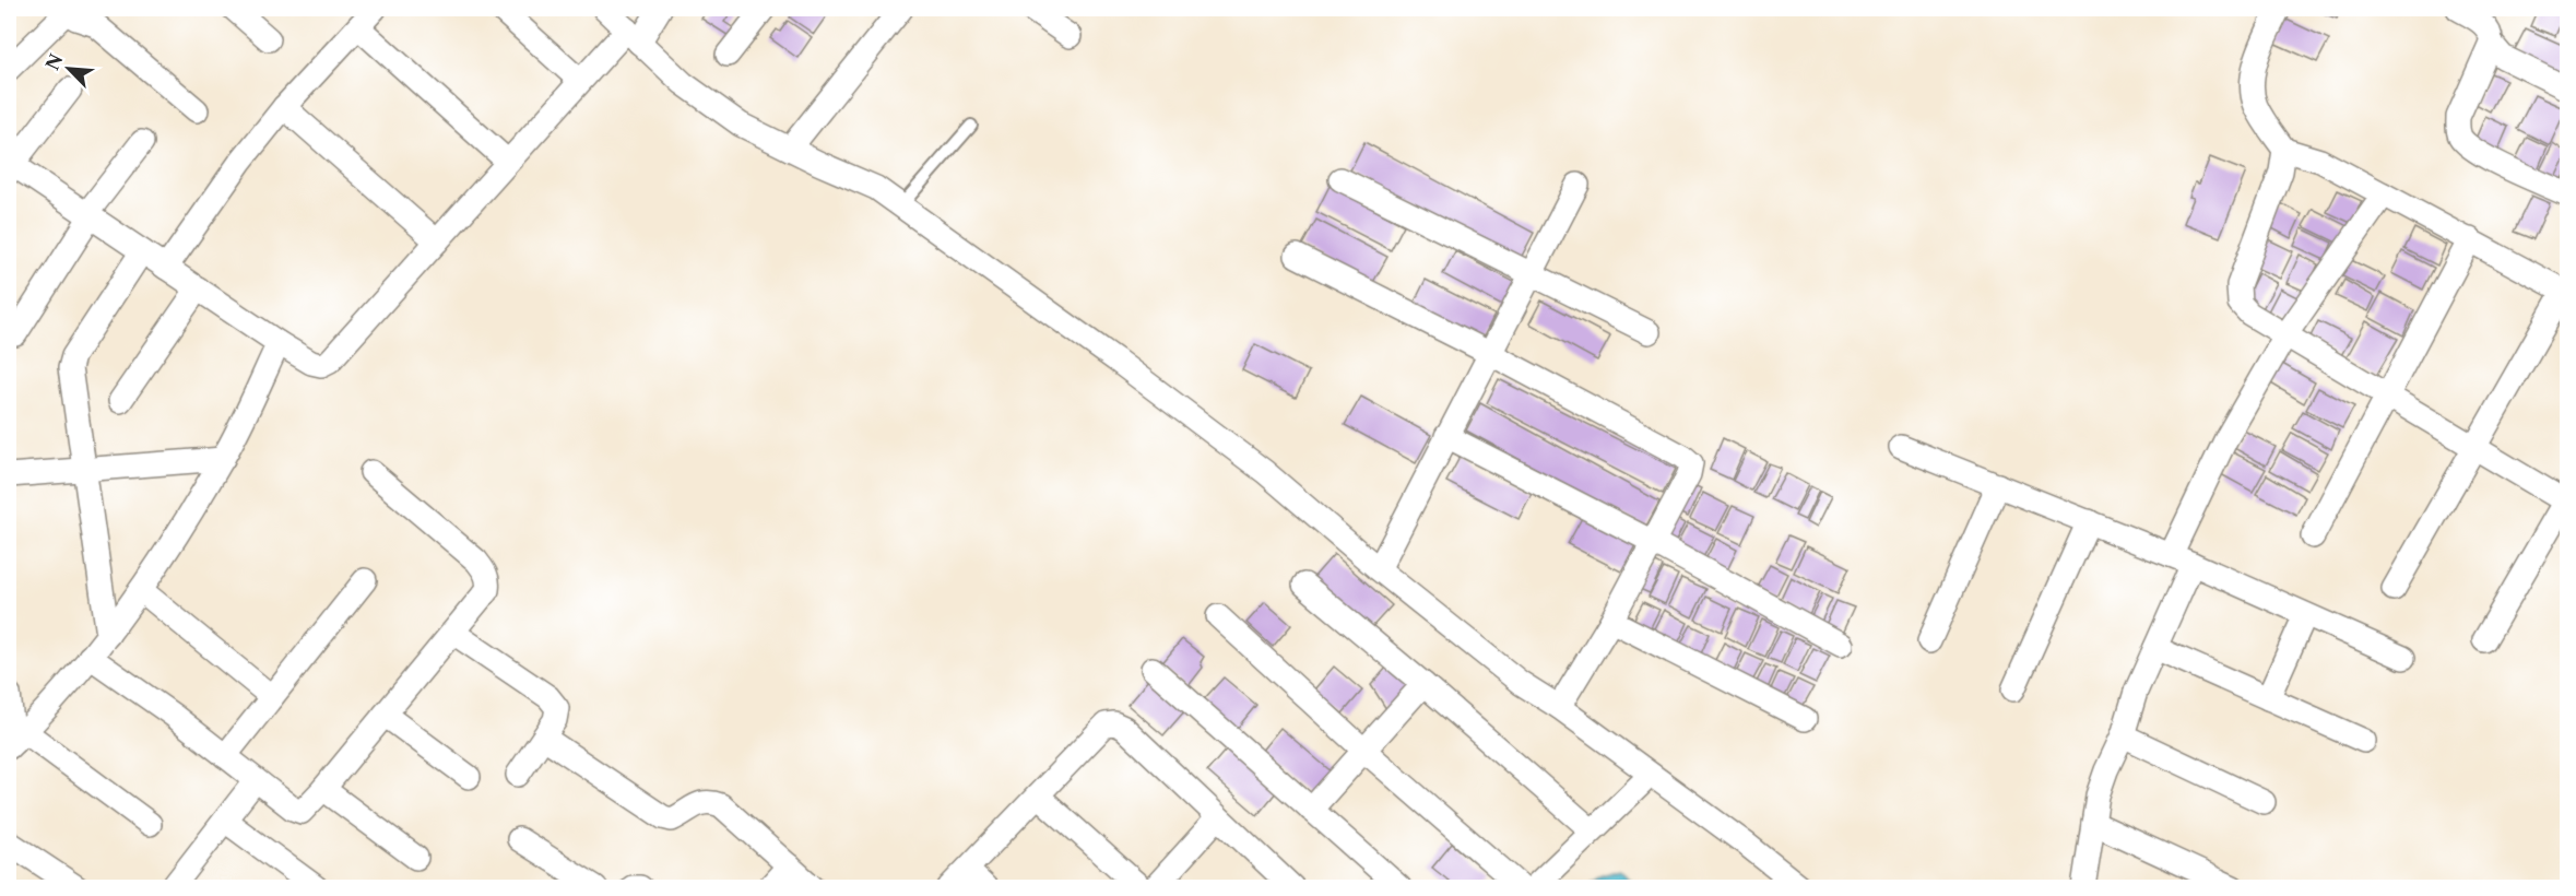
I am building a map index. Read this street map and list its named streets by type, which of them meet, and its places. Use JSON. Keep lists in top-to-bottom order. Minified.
{"north":"top left"}
